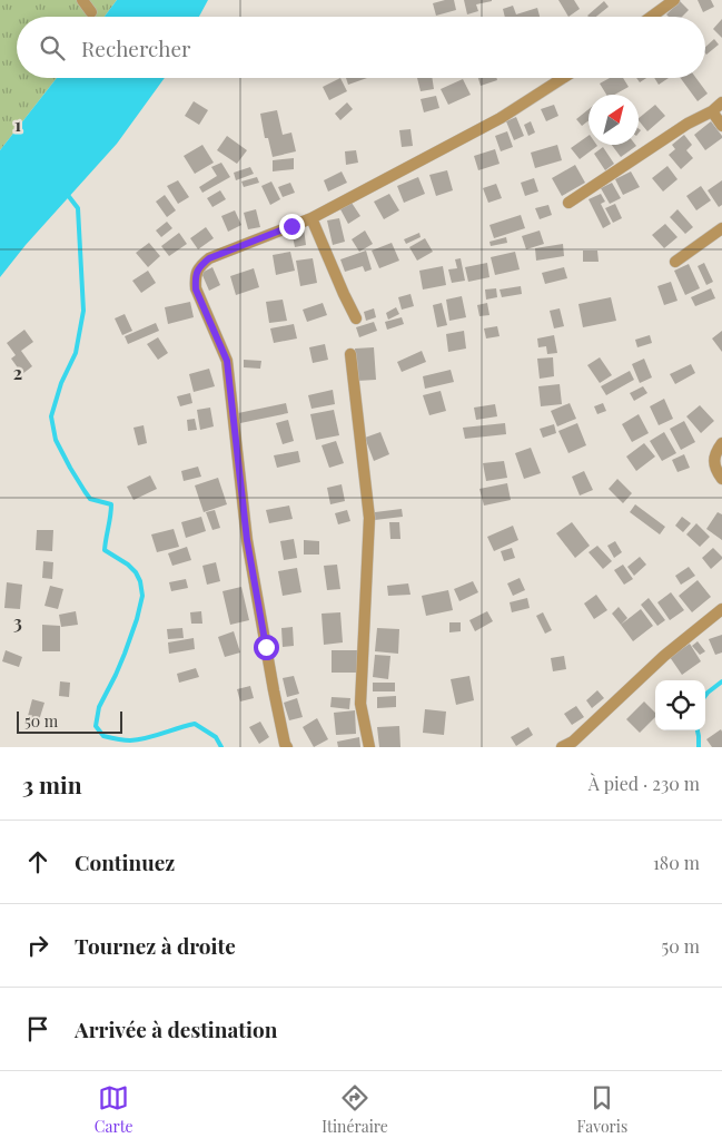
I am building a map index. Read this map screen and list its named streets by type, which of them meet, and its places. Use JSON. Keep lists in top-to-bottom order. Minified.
{"scale_bar":"50 m","north":"top right","page":{"search":"Rechercher","scale":"50 m","heading":["3 min","À pied · 230 m"],"list":[["Continuez","180 m"],["Tournez à droite","50 m"],"Arrivée à destination"],"nav":["Carte","Itinéraire","Favoris"]},"grid":{"rows":["1","2","3"]}}
